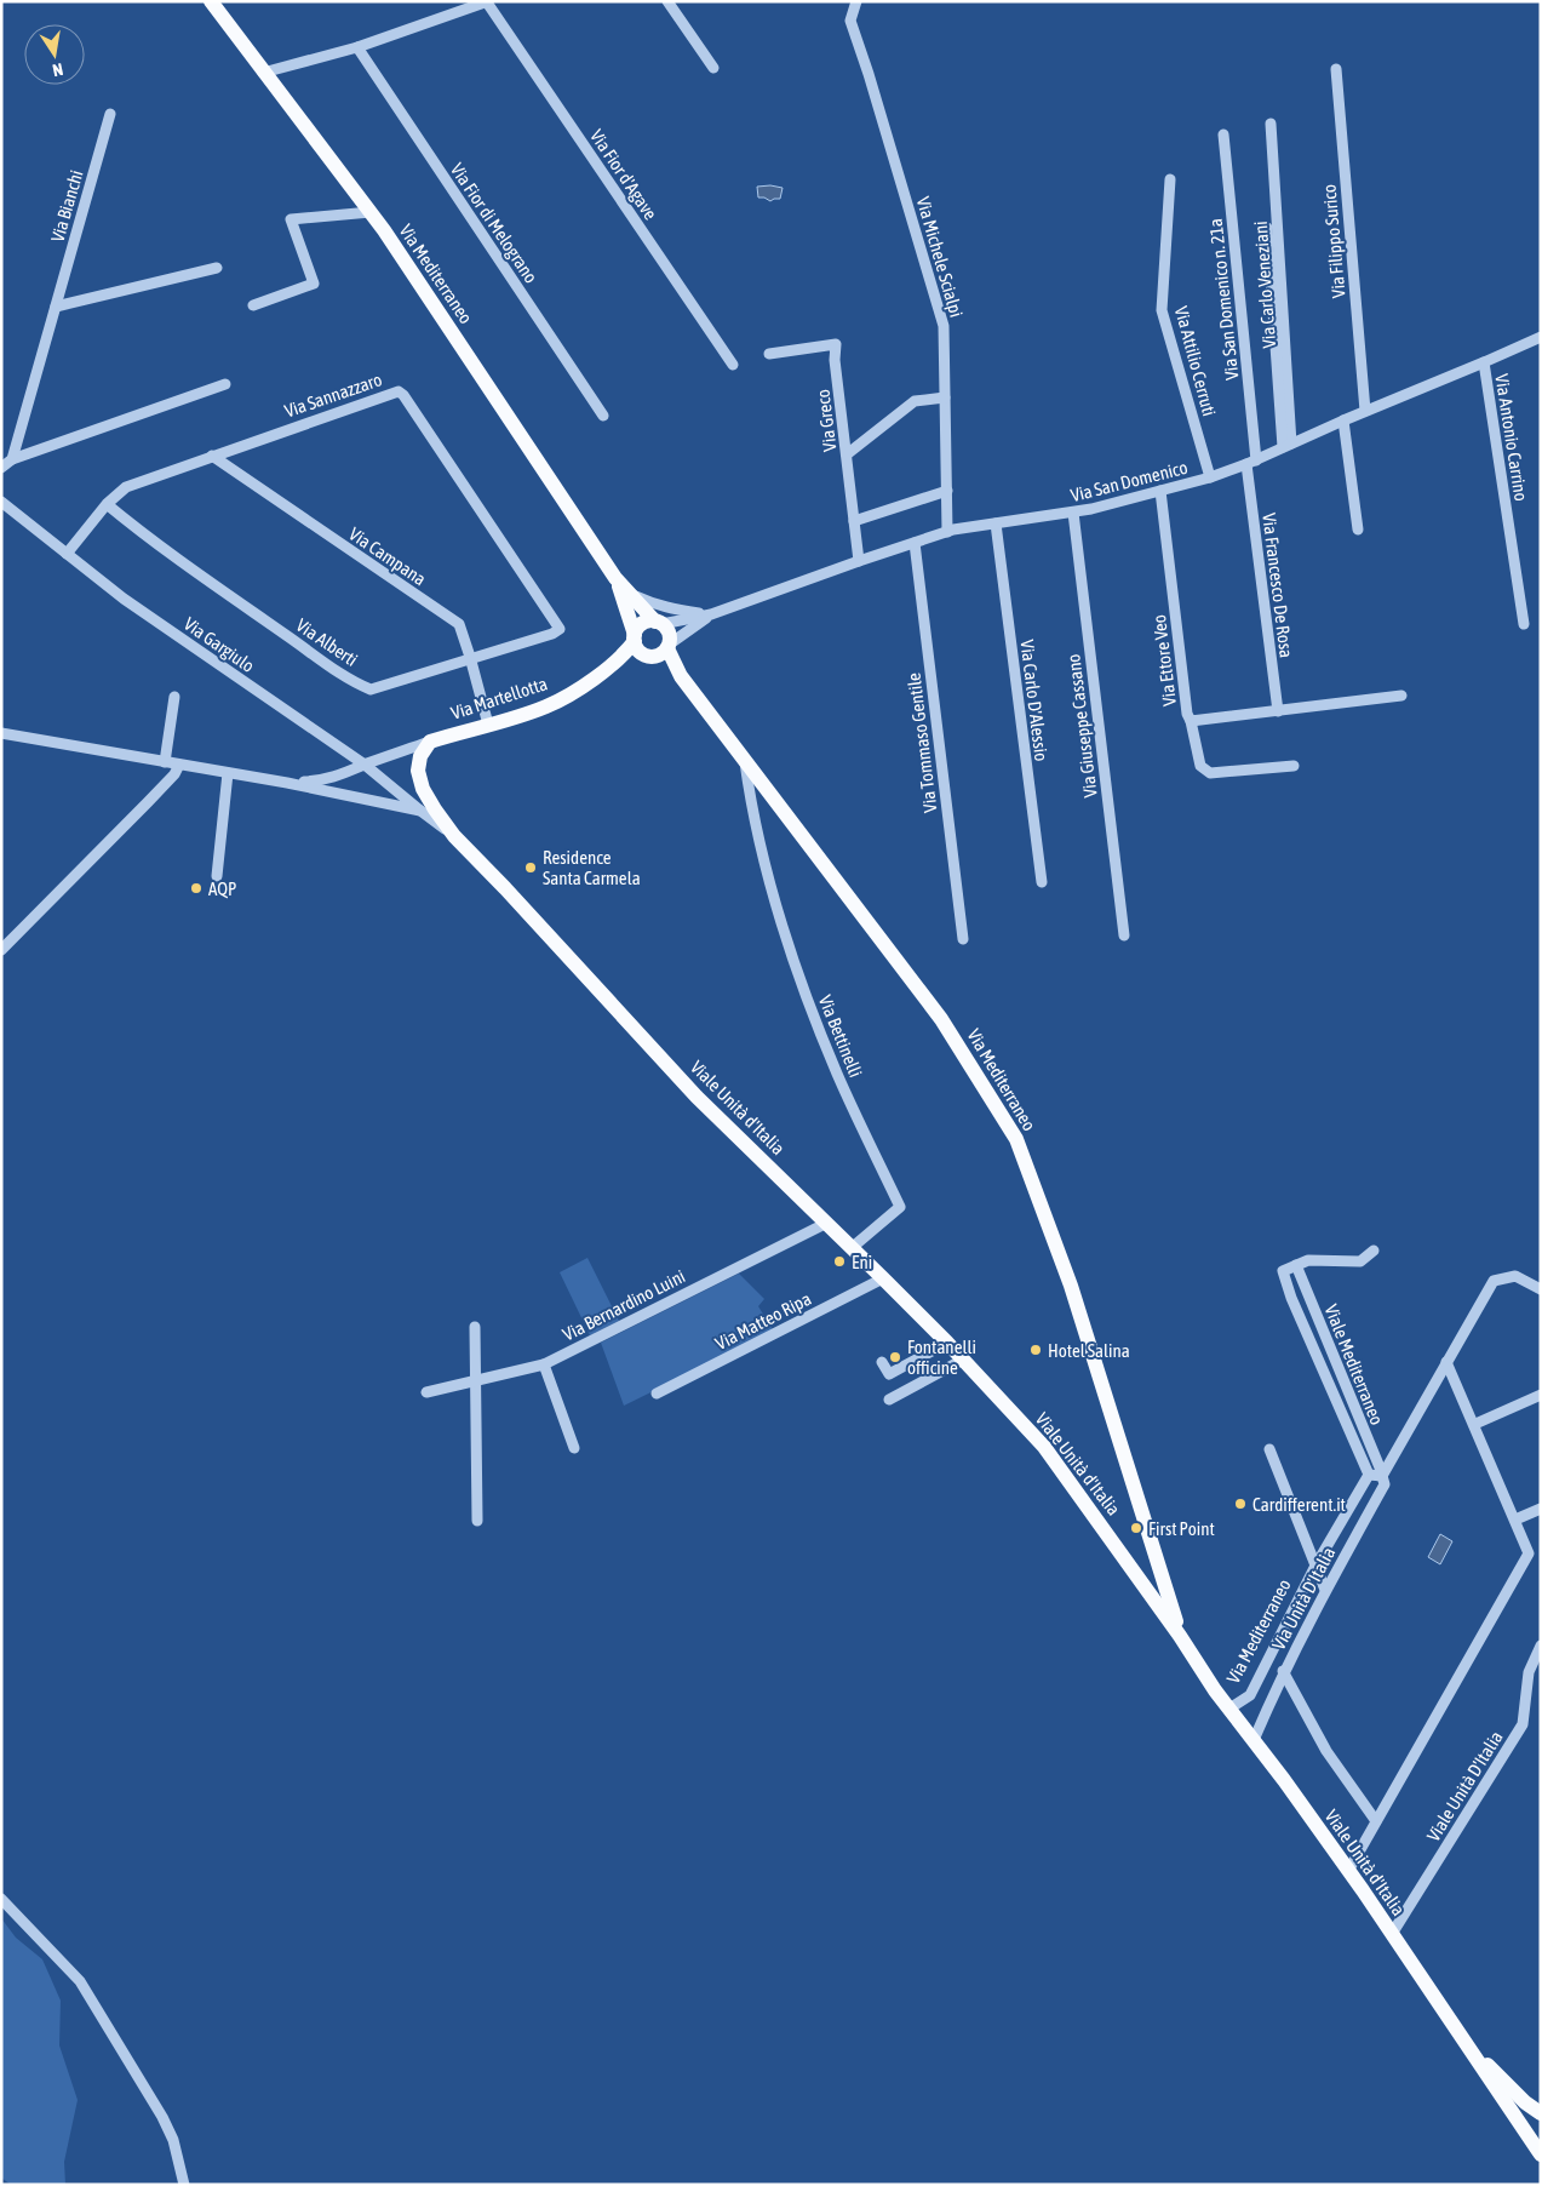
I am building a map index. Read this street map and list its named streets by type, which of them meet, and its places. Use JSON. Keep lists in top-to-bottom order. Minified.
{"streets":{"main road":["Via Mediterraneo","Via Martellotta","Viale Unità d'Italia"],"street":["Via Fior d'Agave","Via Bianchi","Via Fior di Melograno","Via Filippo Surico","Via Michele Scialpi","Via Carlo Veneziani","Via San Domenico n. 21a","Via Attilio Cerruti","Via Sannazzaro","Via Greco","Via Antonio Carrino","Via San Domenico","Via Campana","Via Francesco De Rosa","Via Alberti","Via Gargiulo","Via Ettore Veo","Via Carlo D'Alessio","Via Giuseppe Cassano","Via Tommaso Gentile","Via Bettinelli","Via Bernardino Luini","Via Matteo Ripa","Viale Mediterraneo","Via Unità D'Italia","Viale Unità D'Italia"]},"crossings":[["Via Filippo Surico","Via San Domenico"],["Via Michele Scialpi","Via San Domenico"],["Via Mediterraneo","Via San Domenico"],["Via Mediterraneo","Via Martellotta"],["Via Mediterraneo","Via Bettinelli"],["Via Mediterraneo","Viale Unità d'Italia"],["Via Mediterraneo","Via Unità D'Italia"],["Via Carlo Veneziani","Via San Domenico"],["Via San Domenico n. 21a","Via San Domenico"],["Via San Domenico n. 21a","Via Francesco De Rosa"],["Via Attilio Cerruti","Via San Domenico"],["Via Sannazzaro","Via Campana"],["Via Sannazzaro","Via Alberti"],["Via Sannazzaro","Via Gargiulo"],["Via Greco","Via San Domenico"],["Via Antonio Carrino","Via San Domenico"],["Via San Domenico","Via Francesco De Rosa"],["Via San Domenico","Via Ettore Veo"],["Via San Domenico","Via Martellotta"],["Via San Domenico","Via Carlo D'Alessio"],["Via San Domenico","Via Giuseppe Cassano"],["Via San Domenico","Via Tommaso Gentile"],["Via Campana","Via Alberti"],["Via Campana","Via Martellotta"],["Via Francesco De Rosa","Via Ettore Veo"],["Via Gargiulo","Viale Unità d'Italia"],["Via Martellotta","Viale Unità d'Italia"],["Via Bettinelli","Viale Unità d'Italia"],["Viale Unità d'Italia","Via Bernardino Luini"],["Viale Unità d'Italia","Via Matteo Ripa"],["Viale Unità d'Italia","Via Unità D'Italia"],["Viale Unità d'Italia","Viale Unità D'Italia"],["Viale Mediterraneo","Via Unità D'Italia"]],"places":["Residence Santa Carmela","AQP","Eni","Hotel Salina","Fontanelli officine","Cardifferent.it","First Point"],"north":"bottom"}
